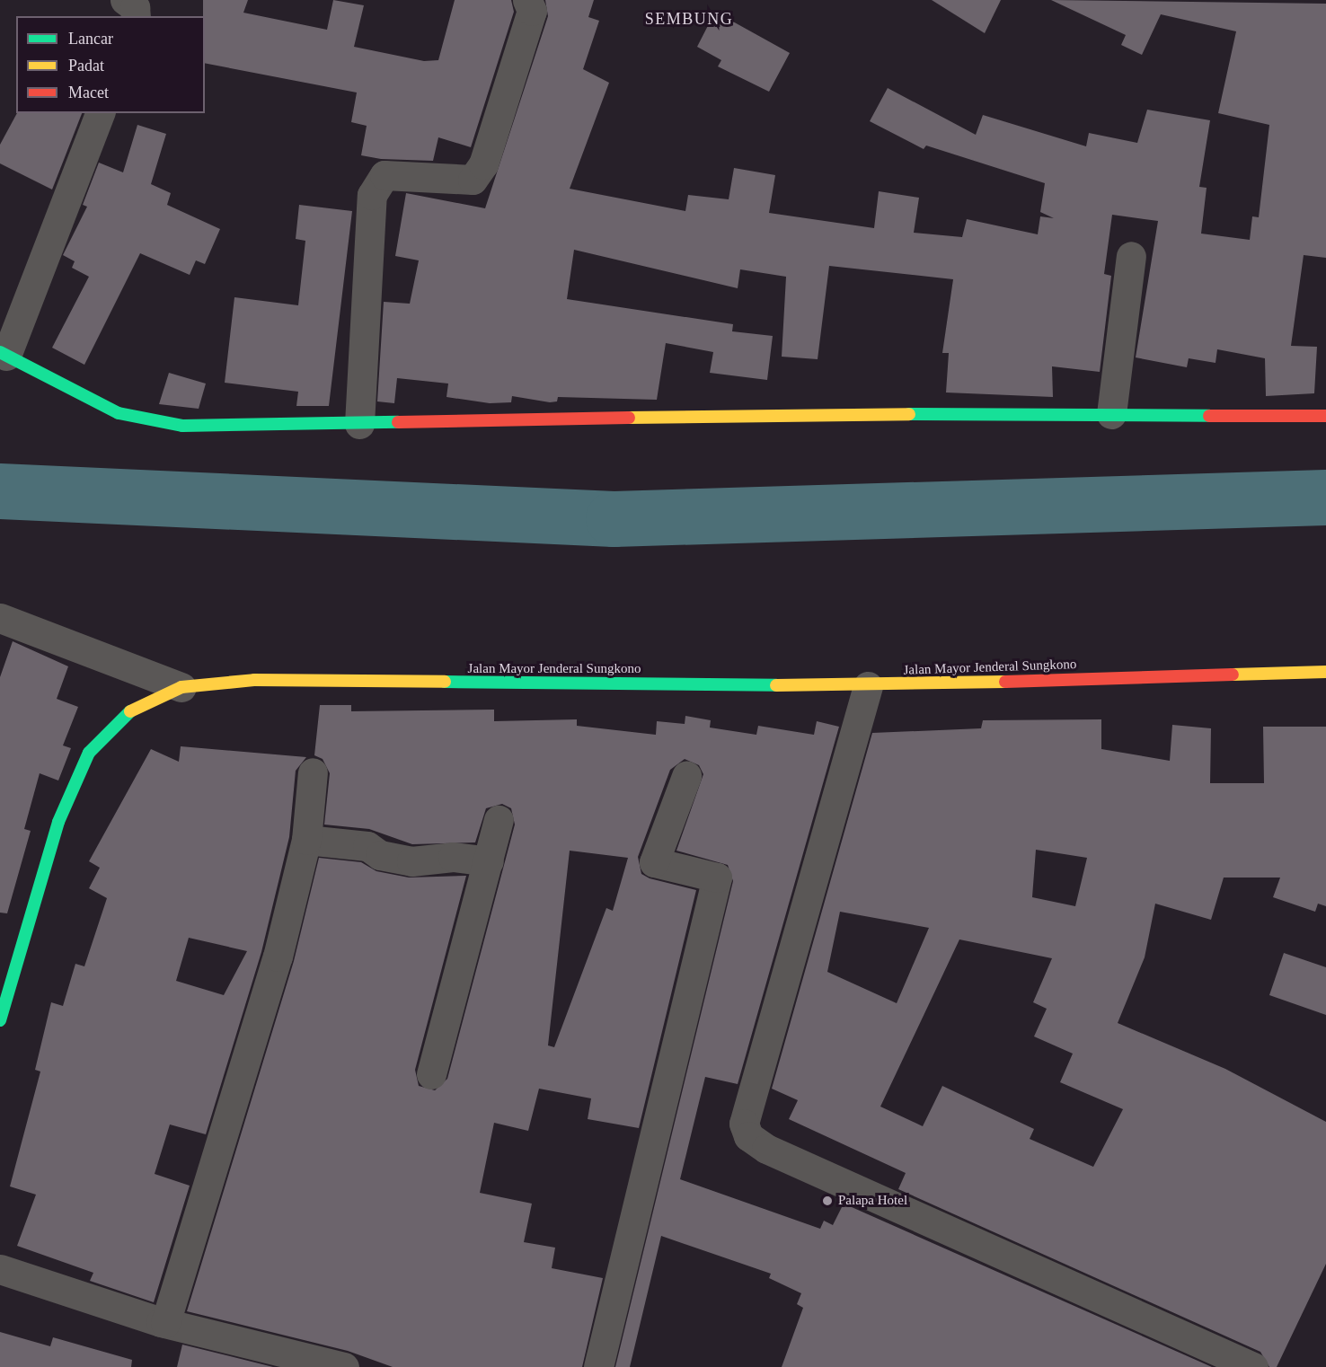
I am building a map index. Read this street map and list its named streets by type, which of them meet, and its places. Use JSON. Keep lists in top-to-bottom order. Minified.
{"streets":{"main road":["Jalan Mayor Jenderal Sungkono"]},"districts":["SEMBUNG"],"places":["Palapa Hotel"],"legend":["Lancar","Padat","Macet"]}
